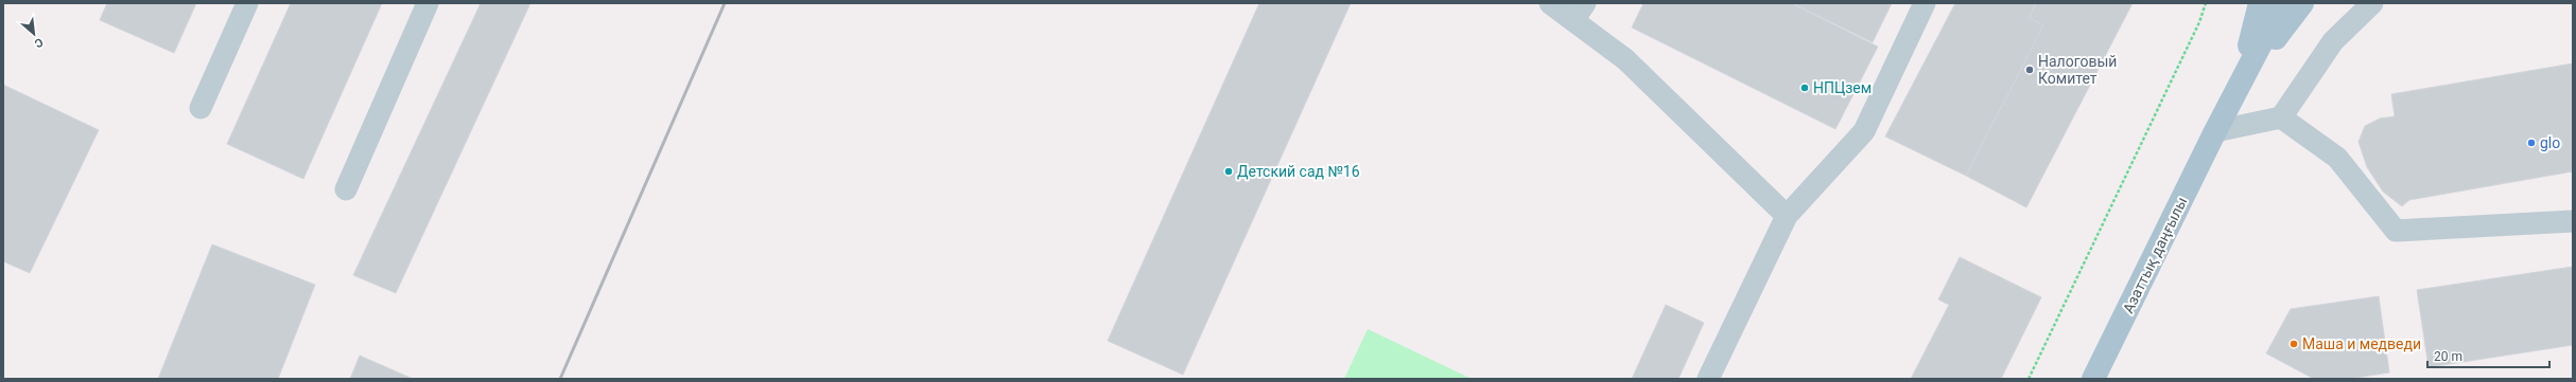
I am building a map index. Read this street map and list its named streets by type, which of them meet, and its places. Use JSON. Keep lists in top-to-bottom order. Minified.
{"streets":{"main road":["Азаттық даңғылы"]},"places":["Налоговый Комитет","НПЦзем","glo","Детский сад №16","Маша и медведи"],"scale_bar":"20 m","north":"bottom right"}
